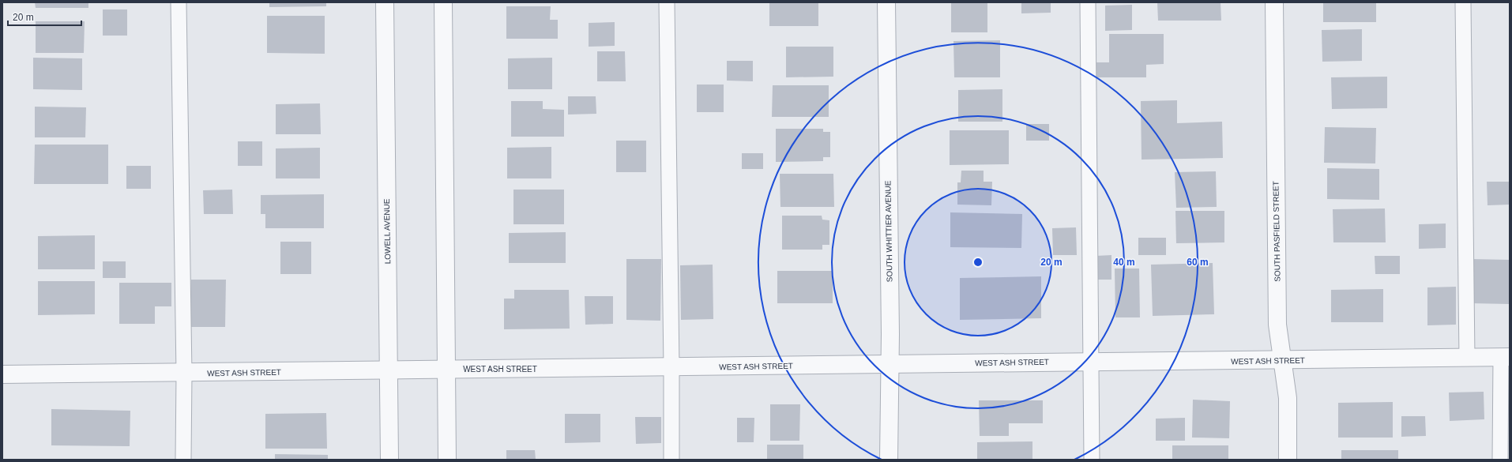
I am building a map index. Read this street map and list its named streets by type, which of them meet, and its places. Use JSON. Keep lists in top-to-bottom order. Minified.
{"streets":{"street":["LOWELL AVENUE","SOUTH WHITTIER AVENUE","SOUTH PASFIELD STREET","WEST ASH STREET"]},"crossings":[["LOWELL AVENUE","WEST ASH STREET"],["SOUTH WHITTIER AVENUE","WEST ASH STREET"],["SOUTH PASFIELD STREET","WEST ASH STREET"]],"scale_bar":"20 m","rings":["20 m","40 m","60 m"]}
